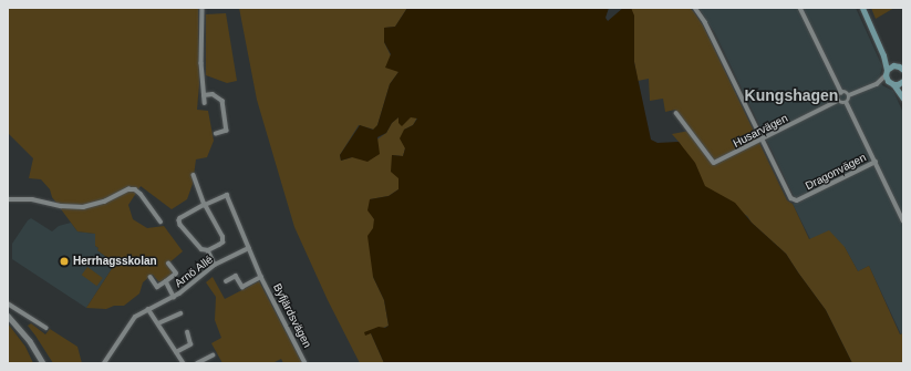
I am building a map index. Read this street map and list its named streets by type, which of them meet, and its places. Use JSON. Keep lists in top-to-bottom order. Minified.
{"streets":{"street":["Husarvägen","Dragonvägen","Arnö Allé","Byfjärdsvägen"]},"crossings":[["Husarvägen","Dragonvägen"],["Arnö Allé","Byfjärdsvägen"]],"districts":["Kungshagen"],"places":["Herrhagsskolan"]}
